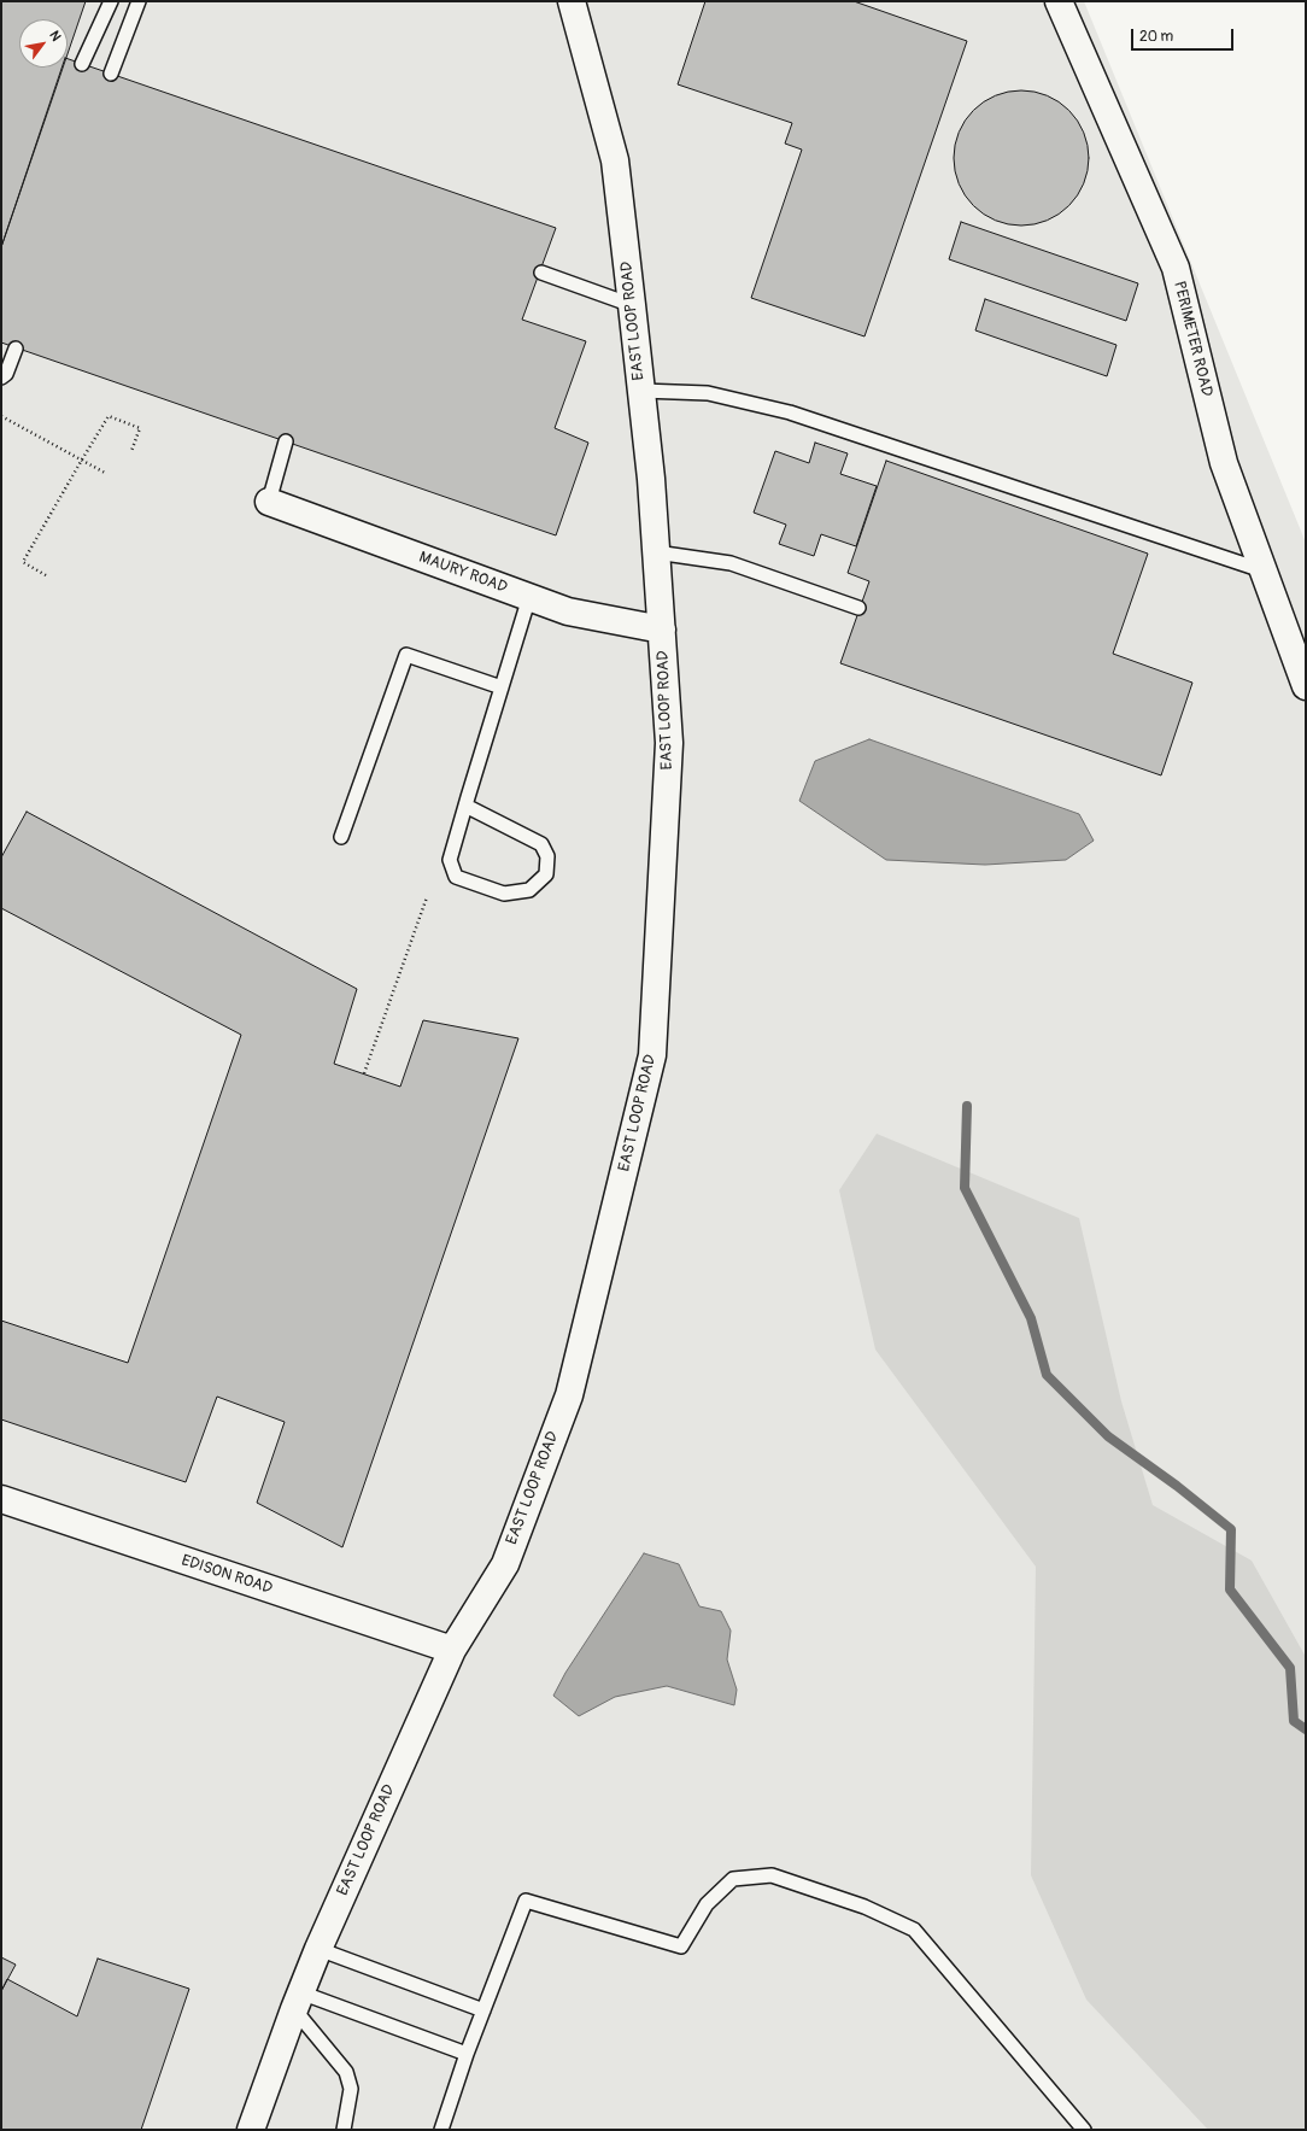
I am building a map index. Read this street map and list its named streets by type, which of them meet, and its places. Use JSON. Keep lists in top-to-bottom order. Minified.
{"streets":{"street":["EAST LOOP ROAD","PERIMETER ROAD","MAURY ROAD","EDISON ROAD"]},"crossings":[["EAST LOOP ROAD","MAURY ROAD"],["EAST LOOP ROAD","EDISON ROAD"]],"scale_bar":"20 m","north":"top right"}
